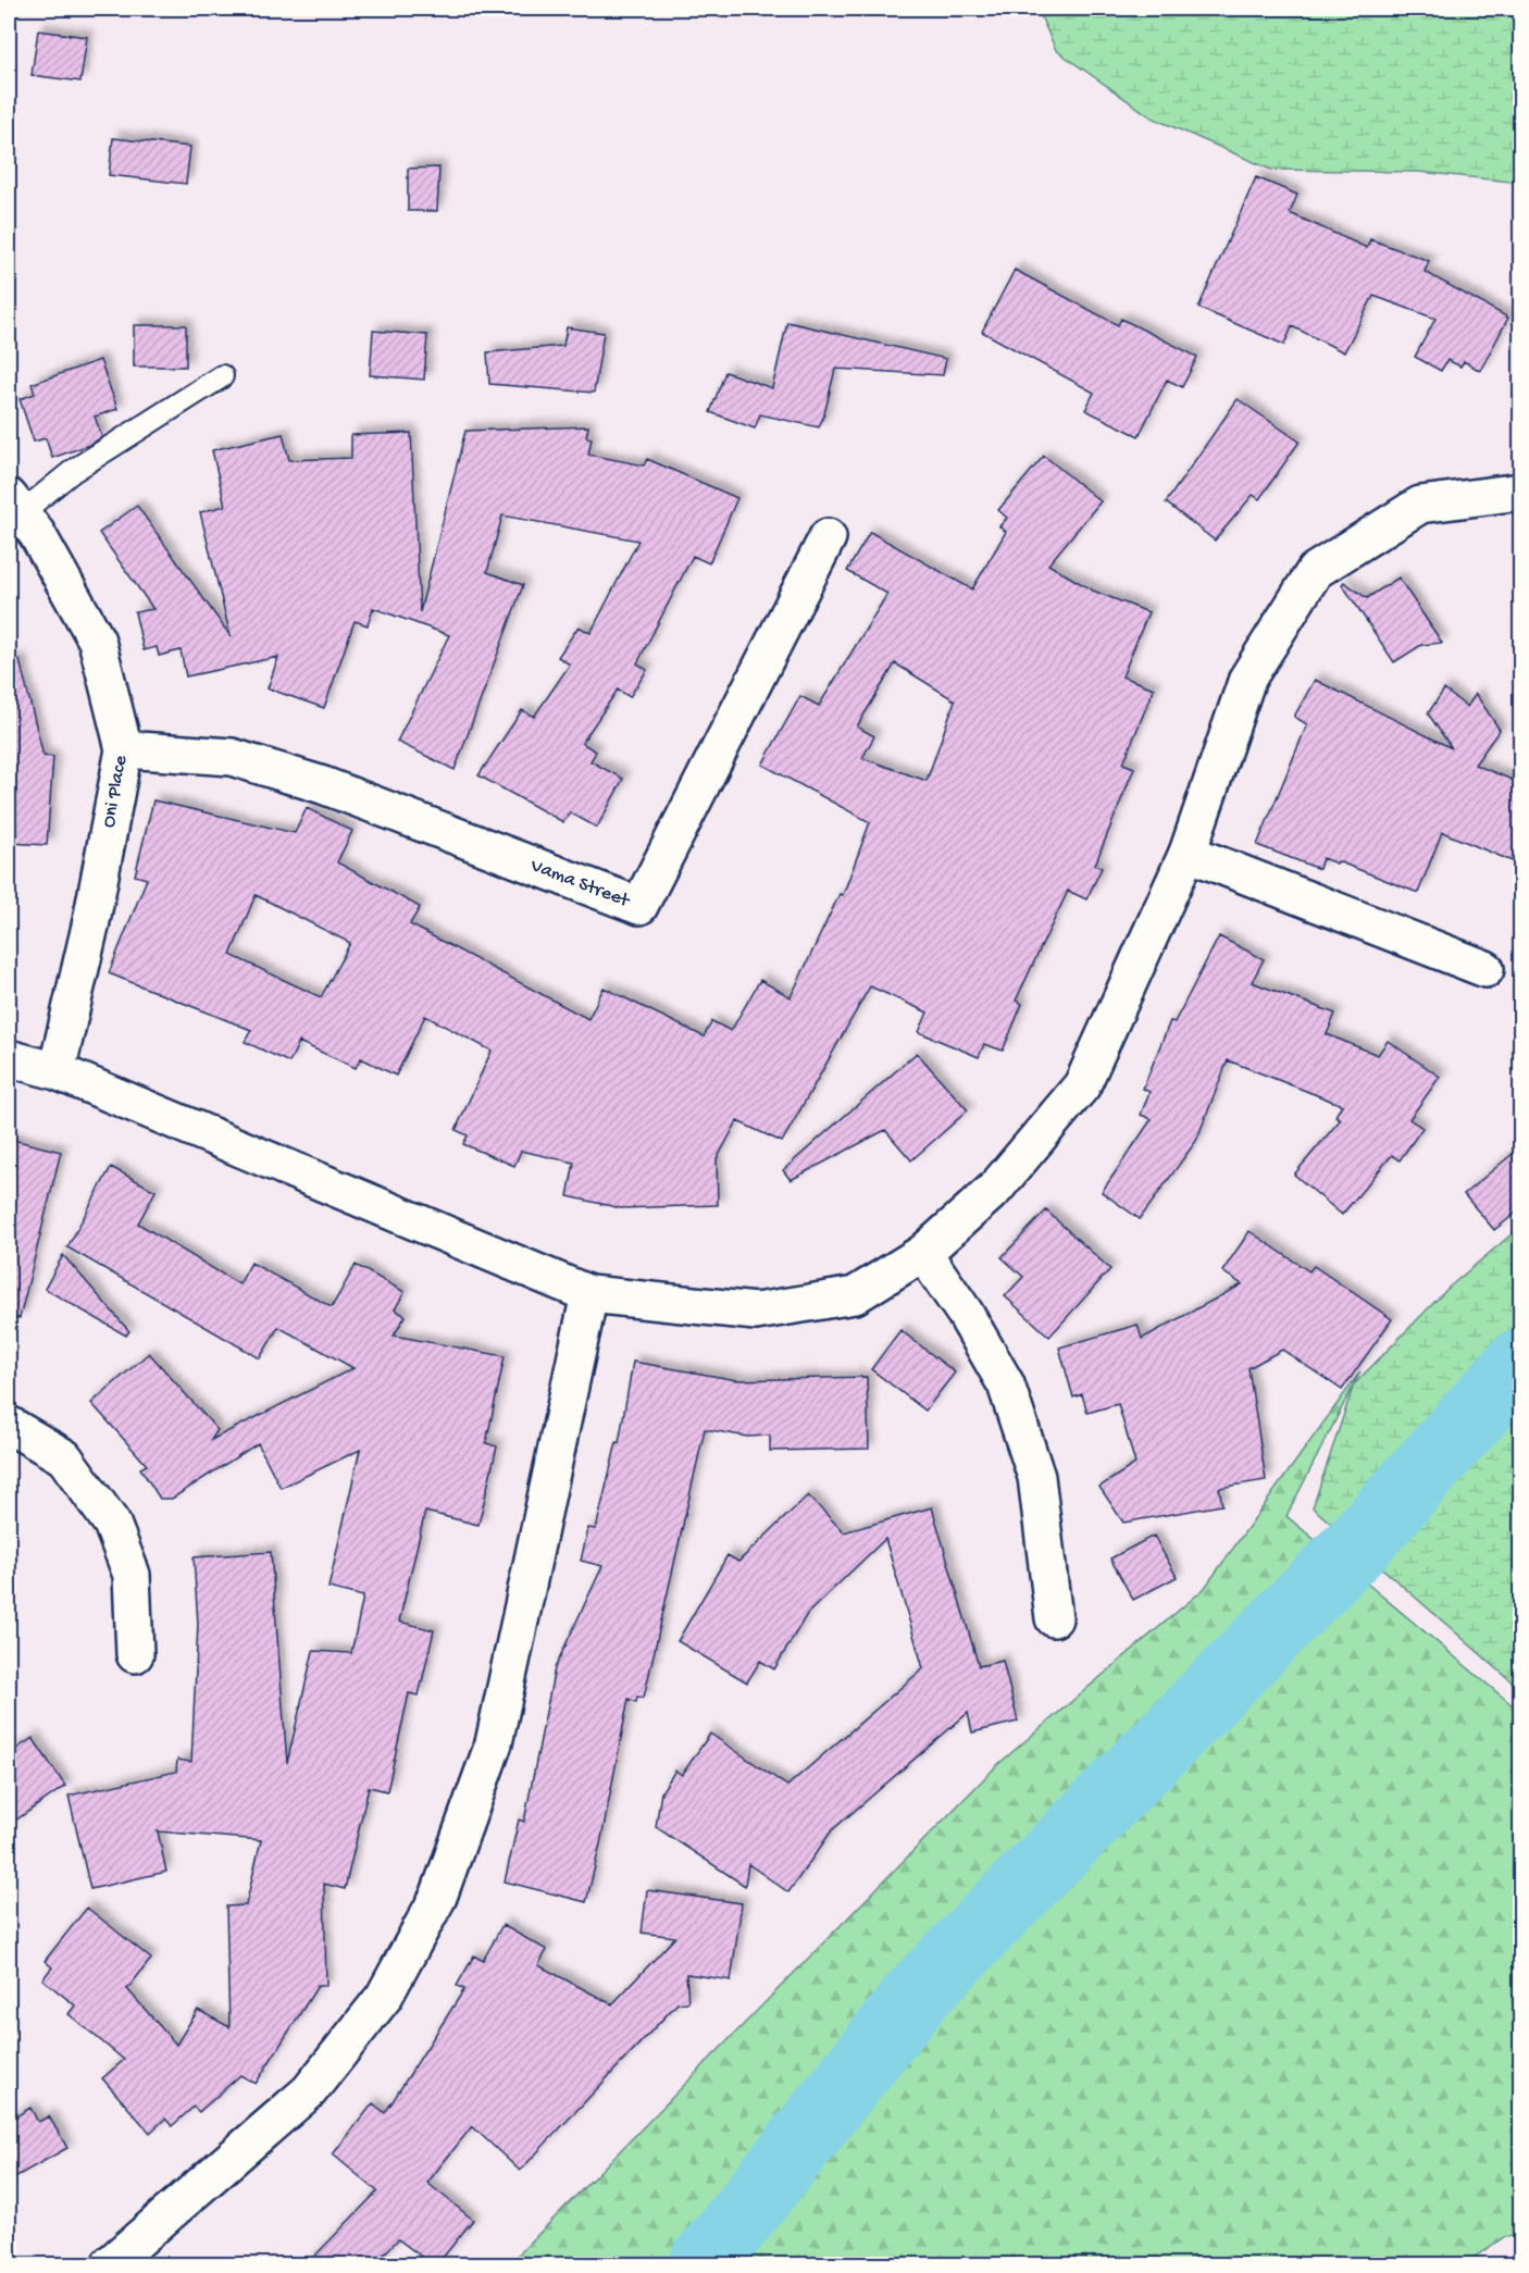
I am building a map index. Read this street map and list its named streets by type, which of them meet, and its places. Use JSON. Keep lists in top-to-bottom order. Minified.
{"streets":{"street":["Oni Place","Vama Street"]},"crossings":[["Oni Place","Vama Street"]]}
